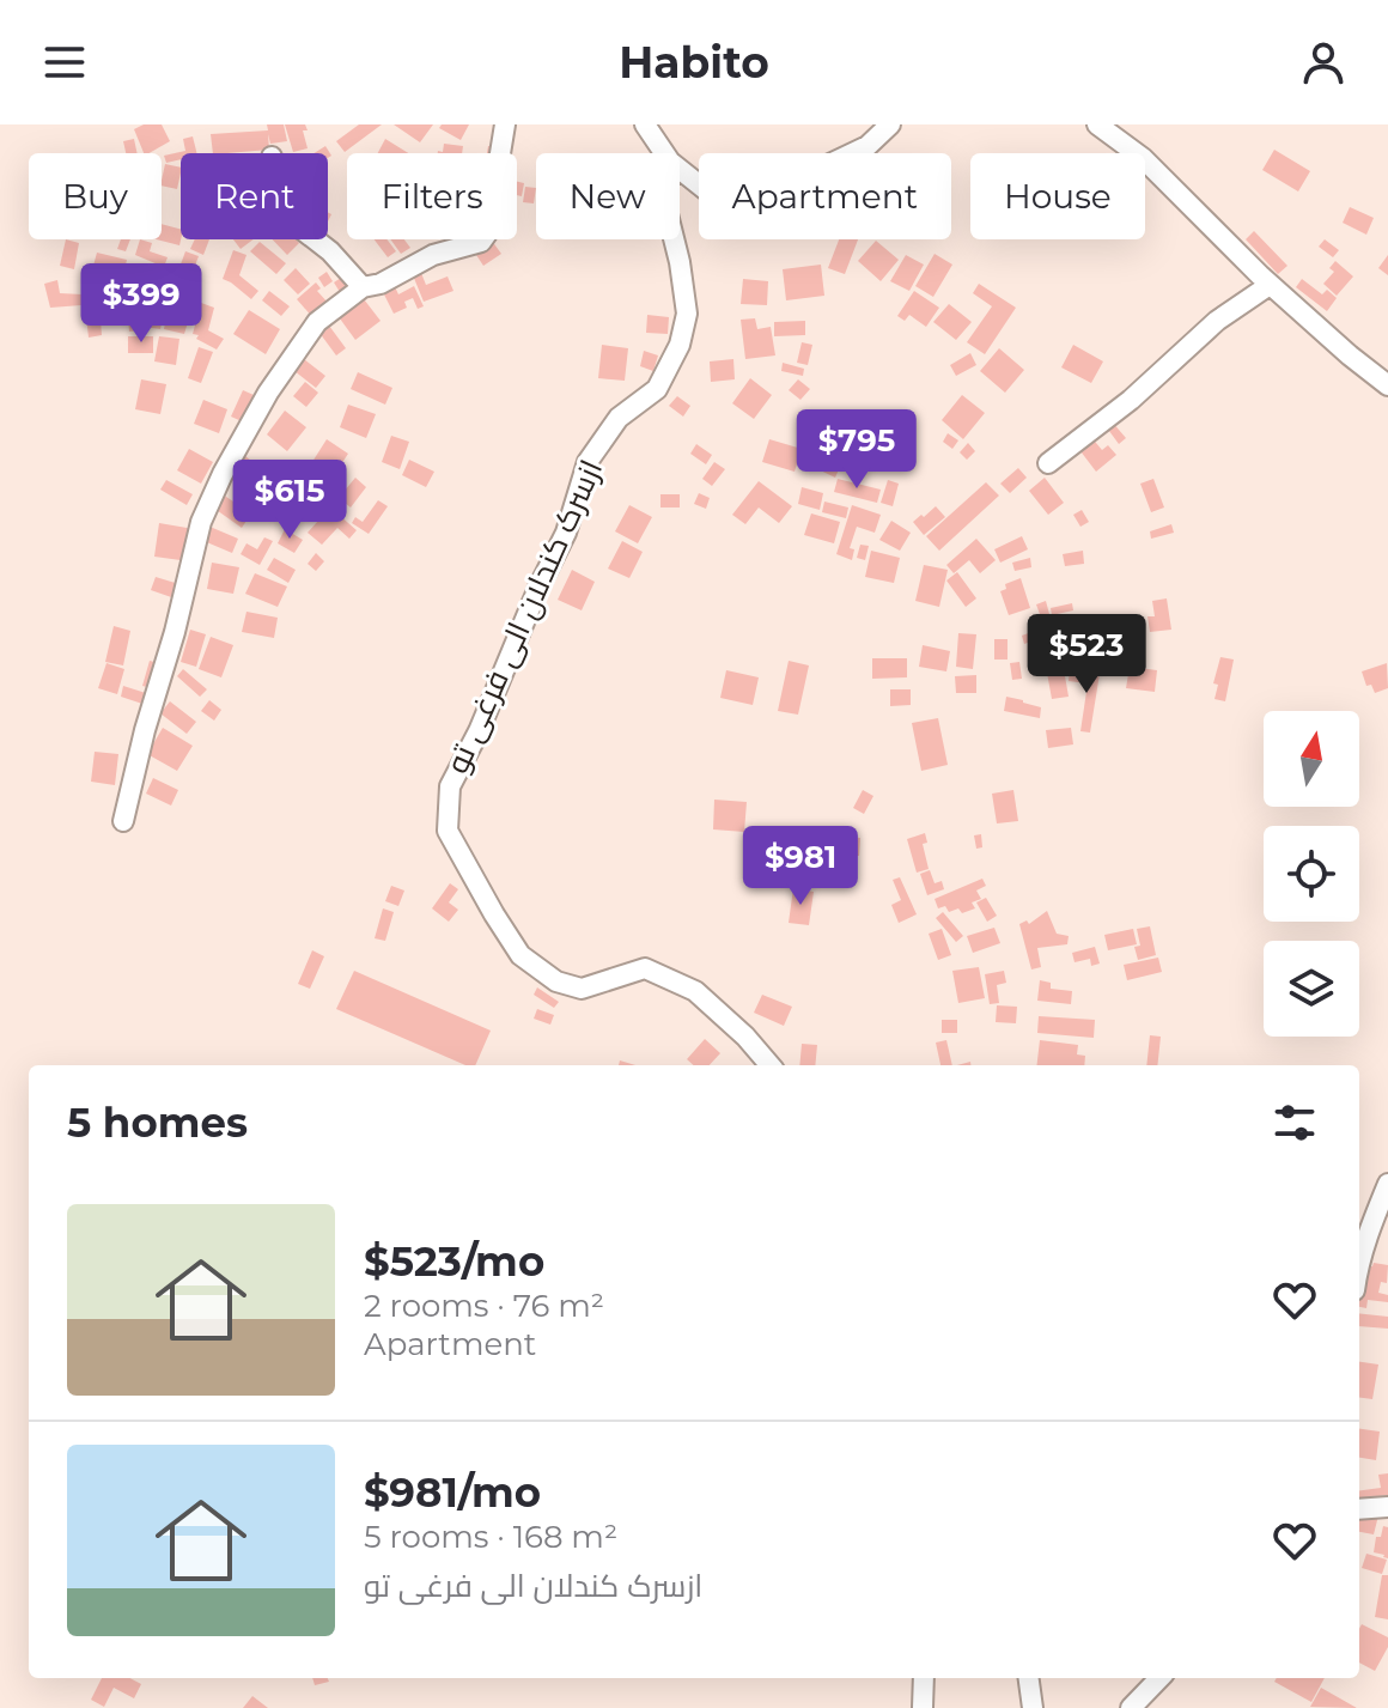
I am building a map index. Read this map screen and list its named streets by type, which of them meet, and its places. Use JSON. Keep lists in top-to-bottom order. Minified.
{"streets":{"street":["ازسرک کندلان الی فرغی تو"]},"north":"top","page":{"header":"Habito","chip":["Buy","Rent","Filters","New","Apartment","House"],"price":["$399","$795","$615","$523","$981"],"heading":"5 homes","list":[{"name":"$523/mo","note":"2 rooms · 76 m² · Apartment"},{"name":"$981/mo","note":"5 rooms · 168 m² · ازسرک کندلان الی فرغی تو"}]}}
